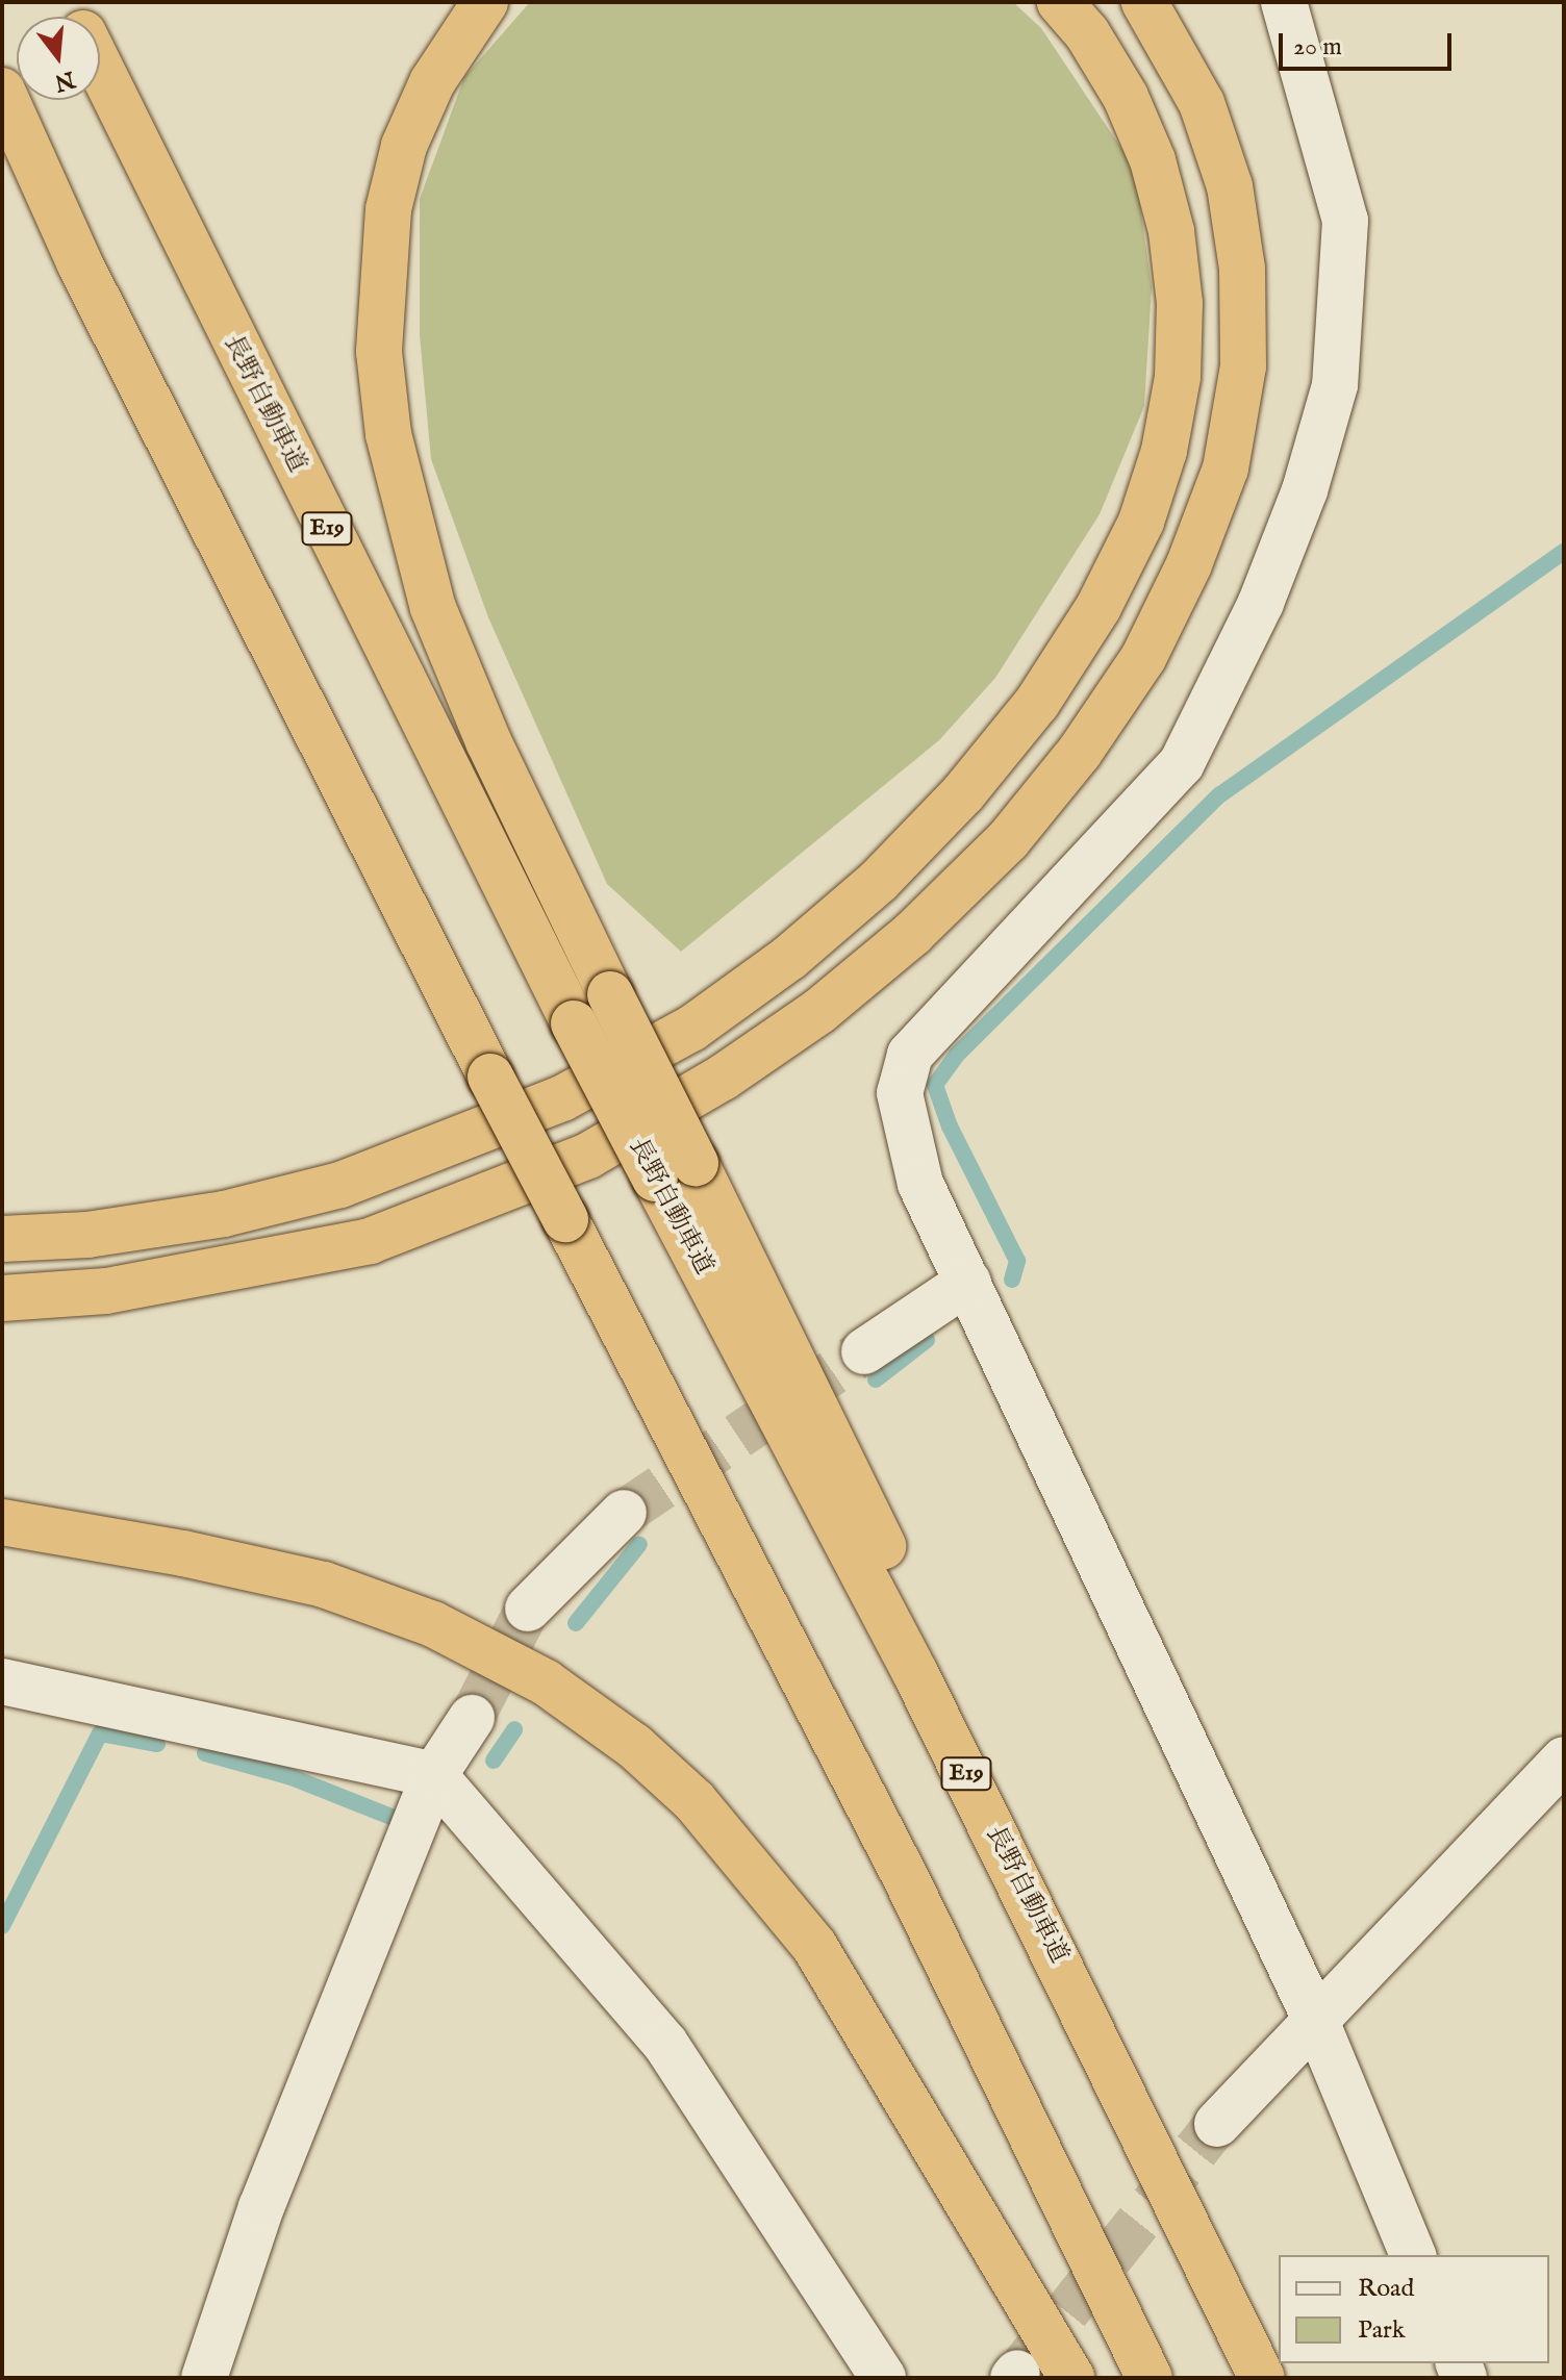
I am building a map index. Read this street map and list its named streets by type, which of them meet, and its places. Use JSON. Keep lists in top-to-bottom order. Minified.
{"streets":{"highway":["長野自動車道","E19"]},"legend":["Road","Park"],"scale_bar":"20 m","north":"bottom"}
